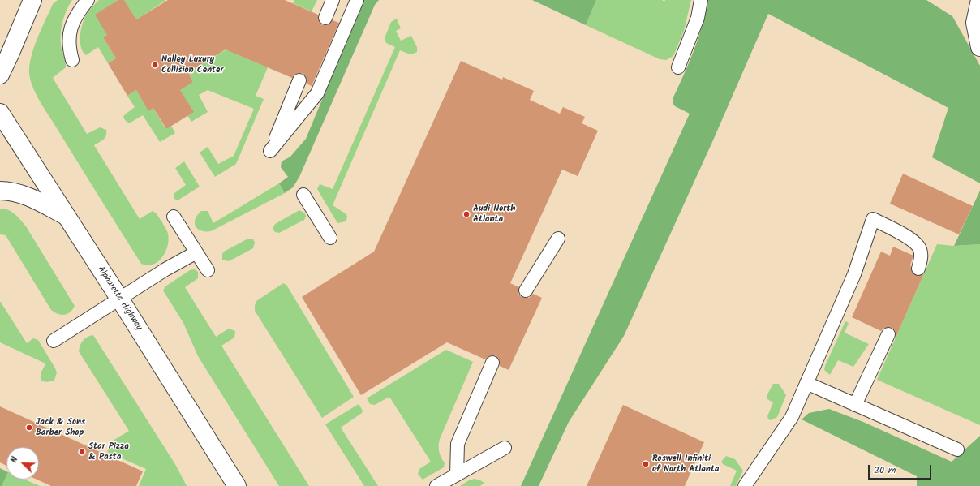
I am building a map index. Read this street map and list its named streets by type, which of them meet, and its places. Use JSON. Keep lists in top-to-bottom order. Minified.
{"streets":{"main road":["Alpharetta Highway"]},"places":["Nalley Luxury Collision Center","Audi North Atlanta","Jack & Sons Barber Shop","Star Pizza & Pasta","Roswell Infiniti of North Atlanta"],"scale_bar":"20 m","north":"top left"}
